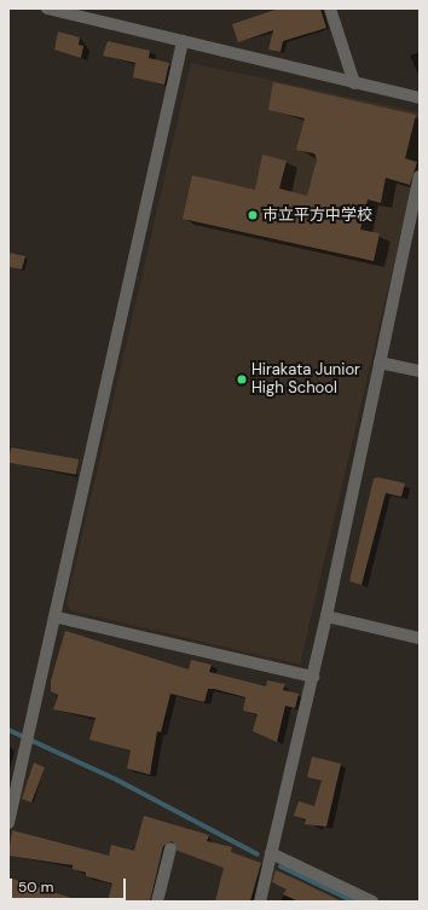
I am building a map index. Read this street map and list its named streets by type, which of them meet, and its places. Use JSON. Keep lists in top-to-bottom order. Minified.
{"places":["市立平方中学校","Hirakata Junior High School"],"scale_bar":"50 m"}
